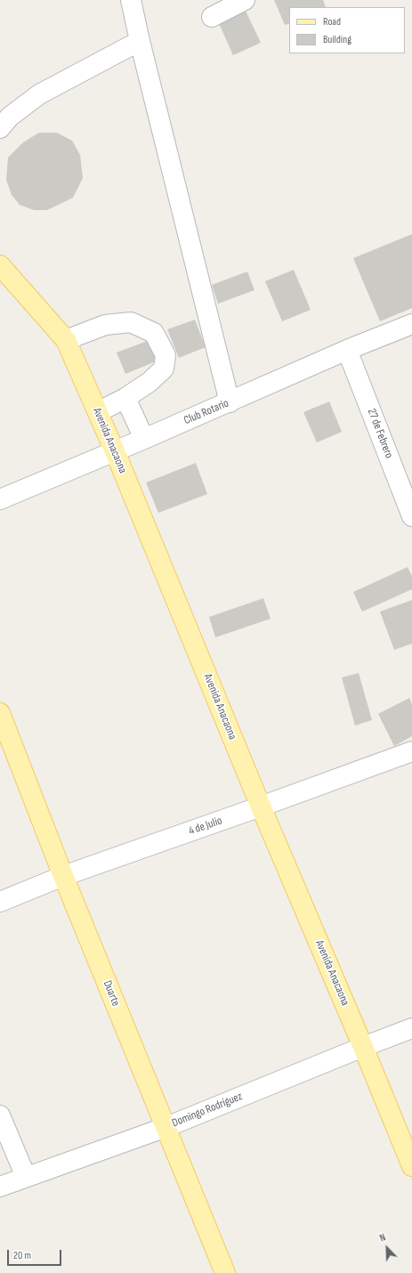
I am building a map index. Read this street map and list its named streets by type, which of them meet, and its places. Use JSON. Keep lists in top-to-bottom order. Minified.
{"streets":{"main road":["Avenida Anacaona","Duarte"],"street":["Club Rotario","27 de Febrero","4 de Julio","Domingo Rodríguez"]},"crossings":[["Club Rotario","27 de Febrero"],["Club Rotario","Avenida Anacaona"],["Avenida Anacaona","4 de Julio"],["Avenida Anacaona","Domingo Rodríguez"],["4 de Julio","Duarte"],["Duarte","Domingo Rodríguez"]],"legend":["Road","Building"],"scale_bar":"20 m","north":"top left"}
